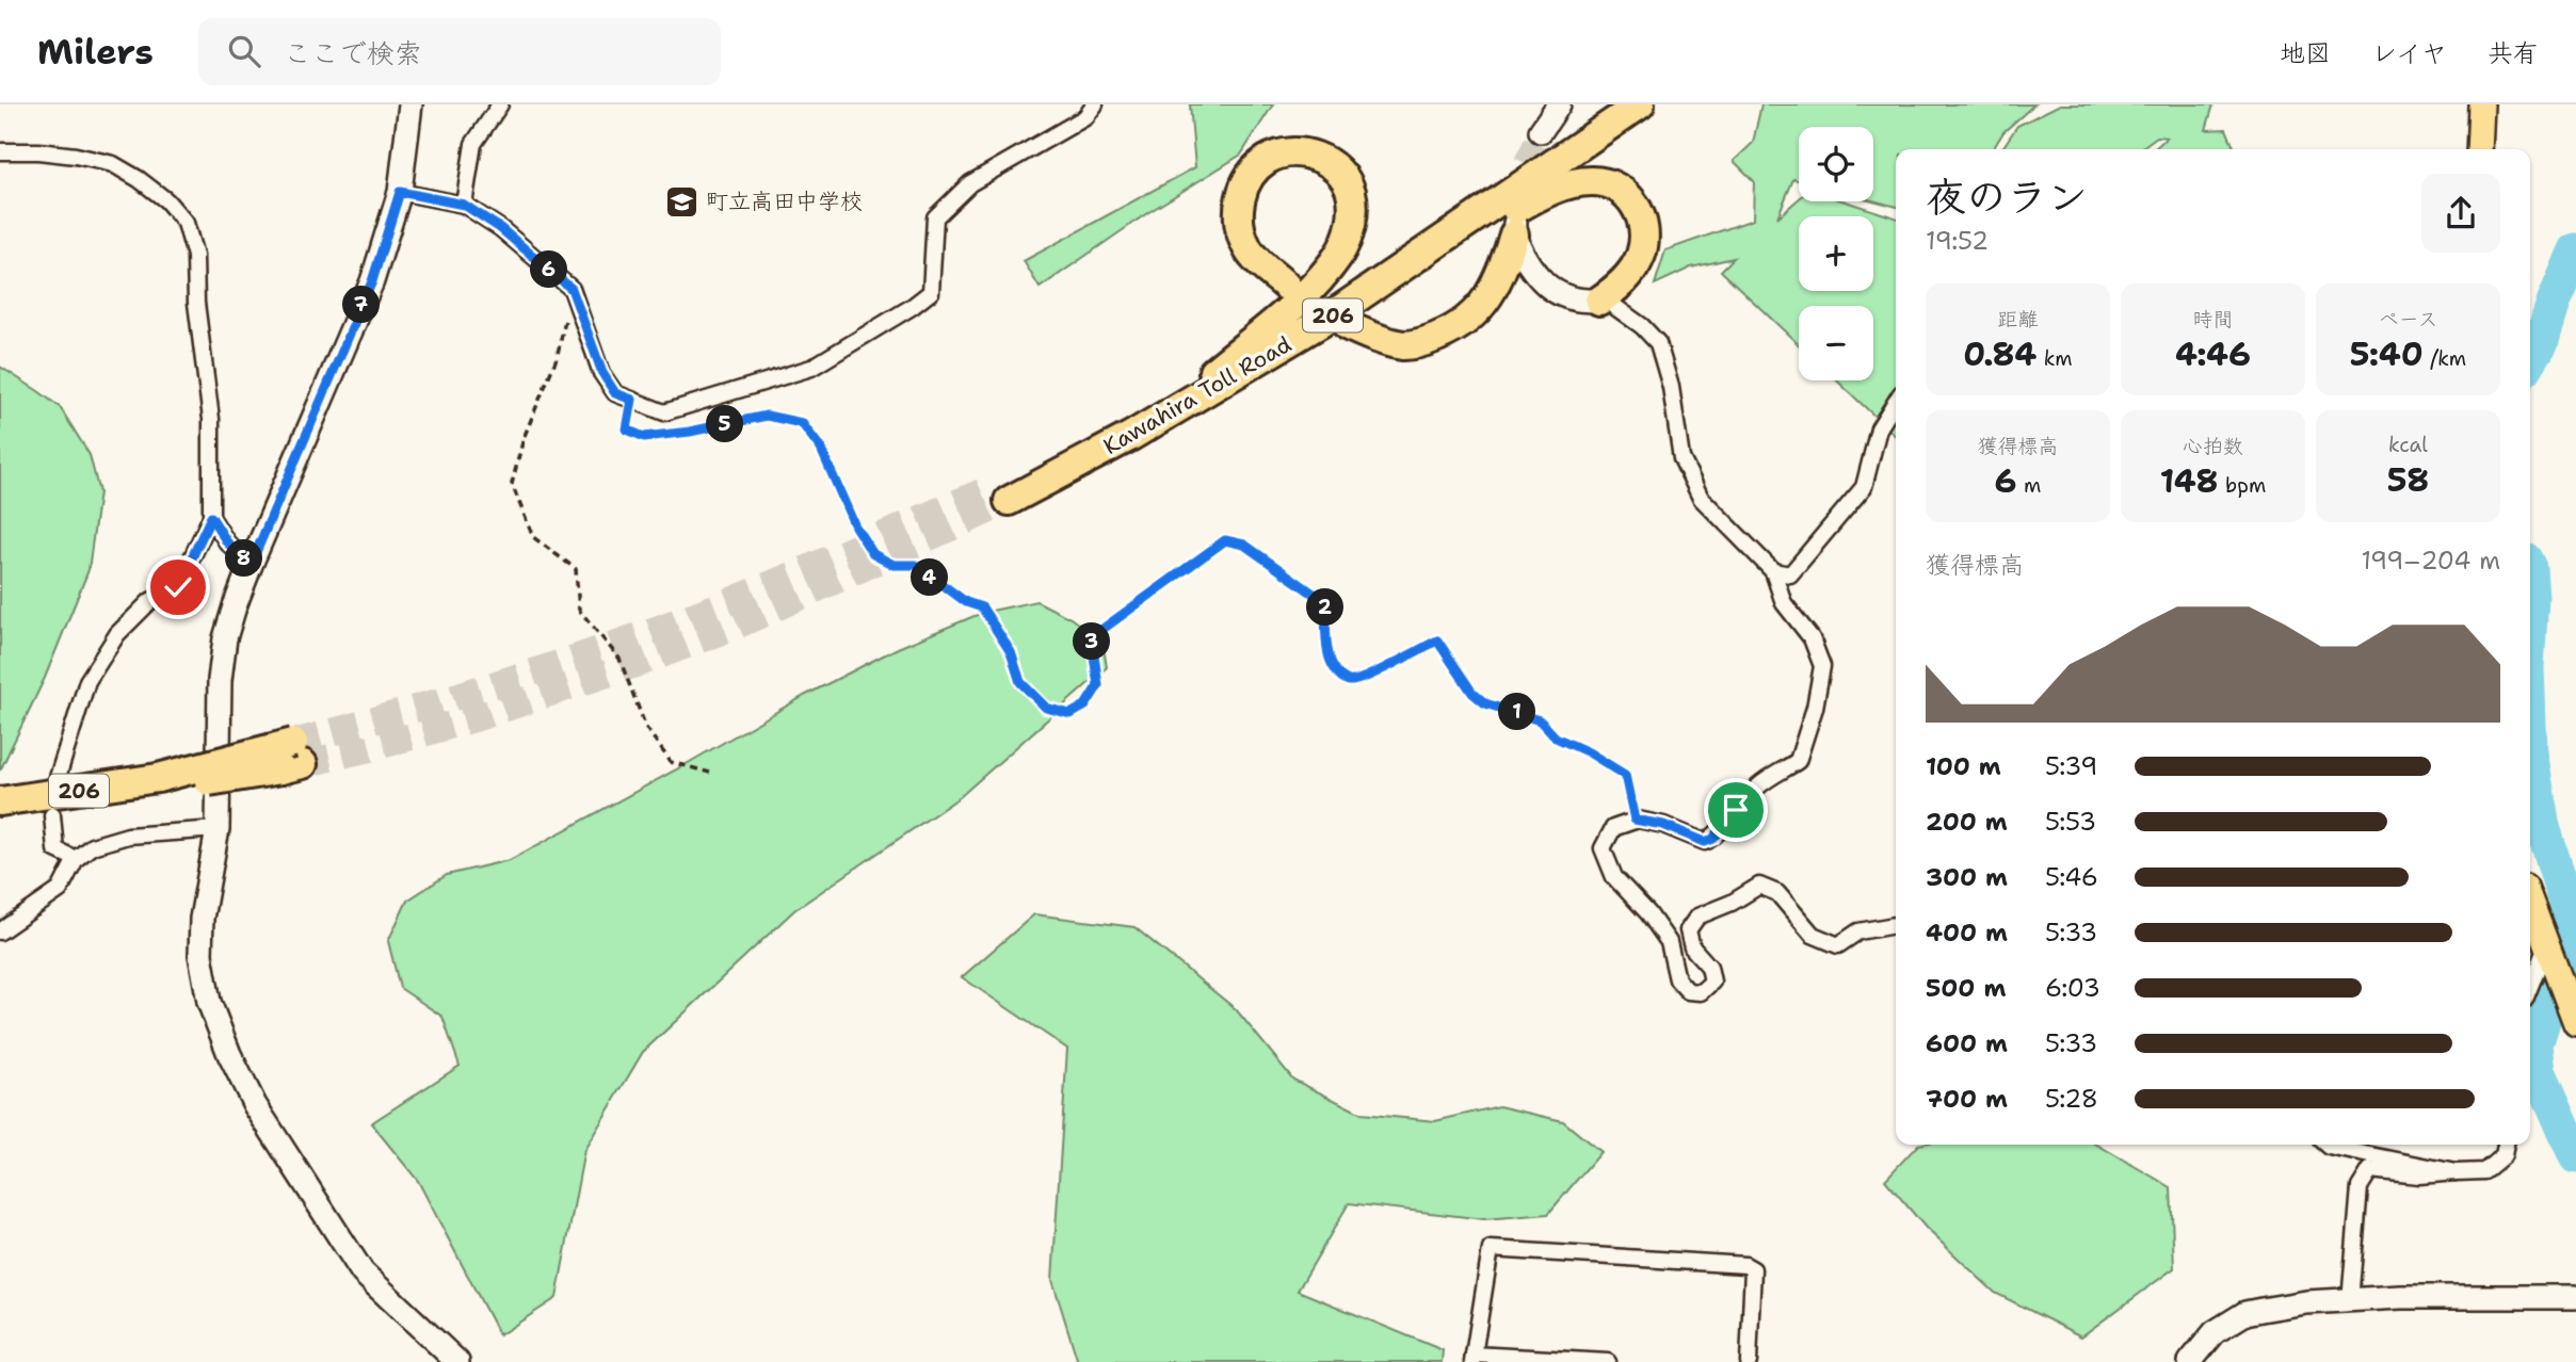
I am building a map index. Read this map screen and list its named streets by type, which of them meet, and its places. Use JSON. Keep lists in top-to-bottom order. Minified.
{"streets":{"highway":["206","Kawahira Toll Road"]},"places":{"school or university":["町立高田中学校"]},"page":{"header":"Milers","search":"ここで検索","nav":["地図","レイヤ","共有"],"map_buttons":["+","−"],"heading":["夜のラン","19:52"],"pins":["6","7","5","8","4","2","3","1"],"stats":[["距離","0.84 km"],["時間","4:46"],["ペース","5:40 /km"],["獲得標高","6 m"],["心拍数","148 bpm"],["kcal","58"]],"chart":["獲得標高","199–204 m"],"list":[{"name":"100 m","note":"5:39"},{"name":"200 m","note":"5:53"},{"name":"300 m","note":"5:46"},{"name":"400 m","note":"5:33"},{"name":"500 m","note":"6:03"},{"name":"600 m","note":"5:33"},{"name":"700 m","note":"5:28"}]}}
